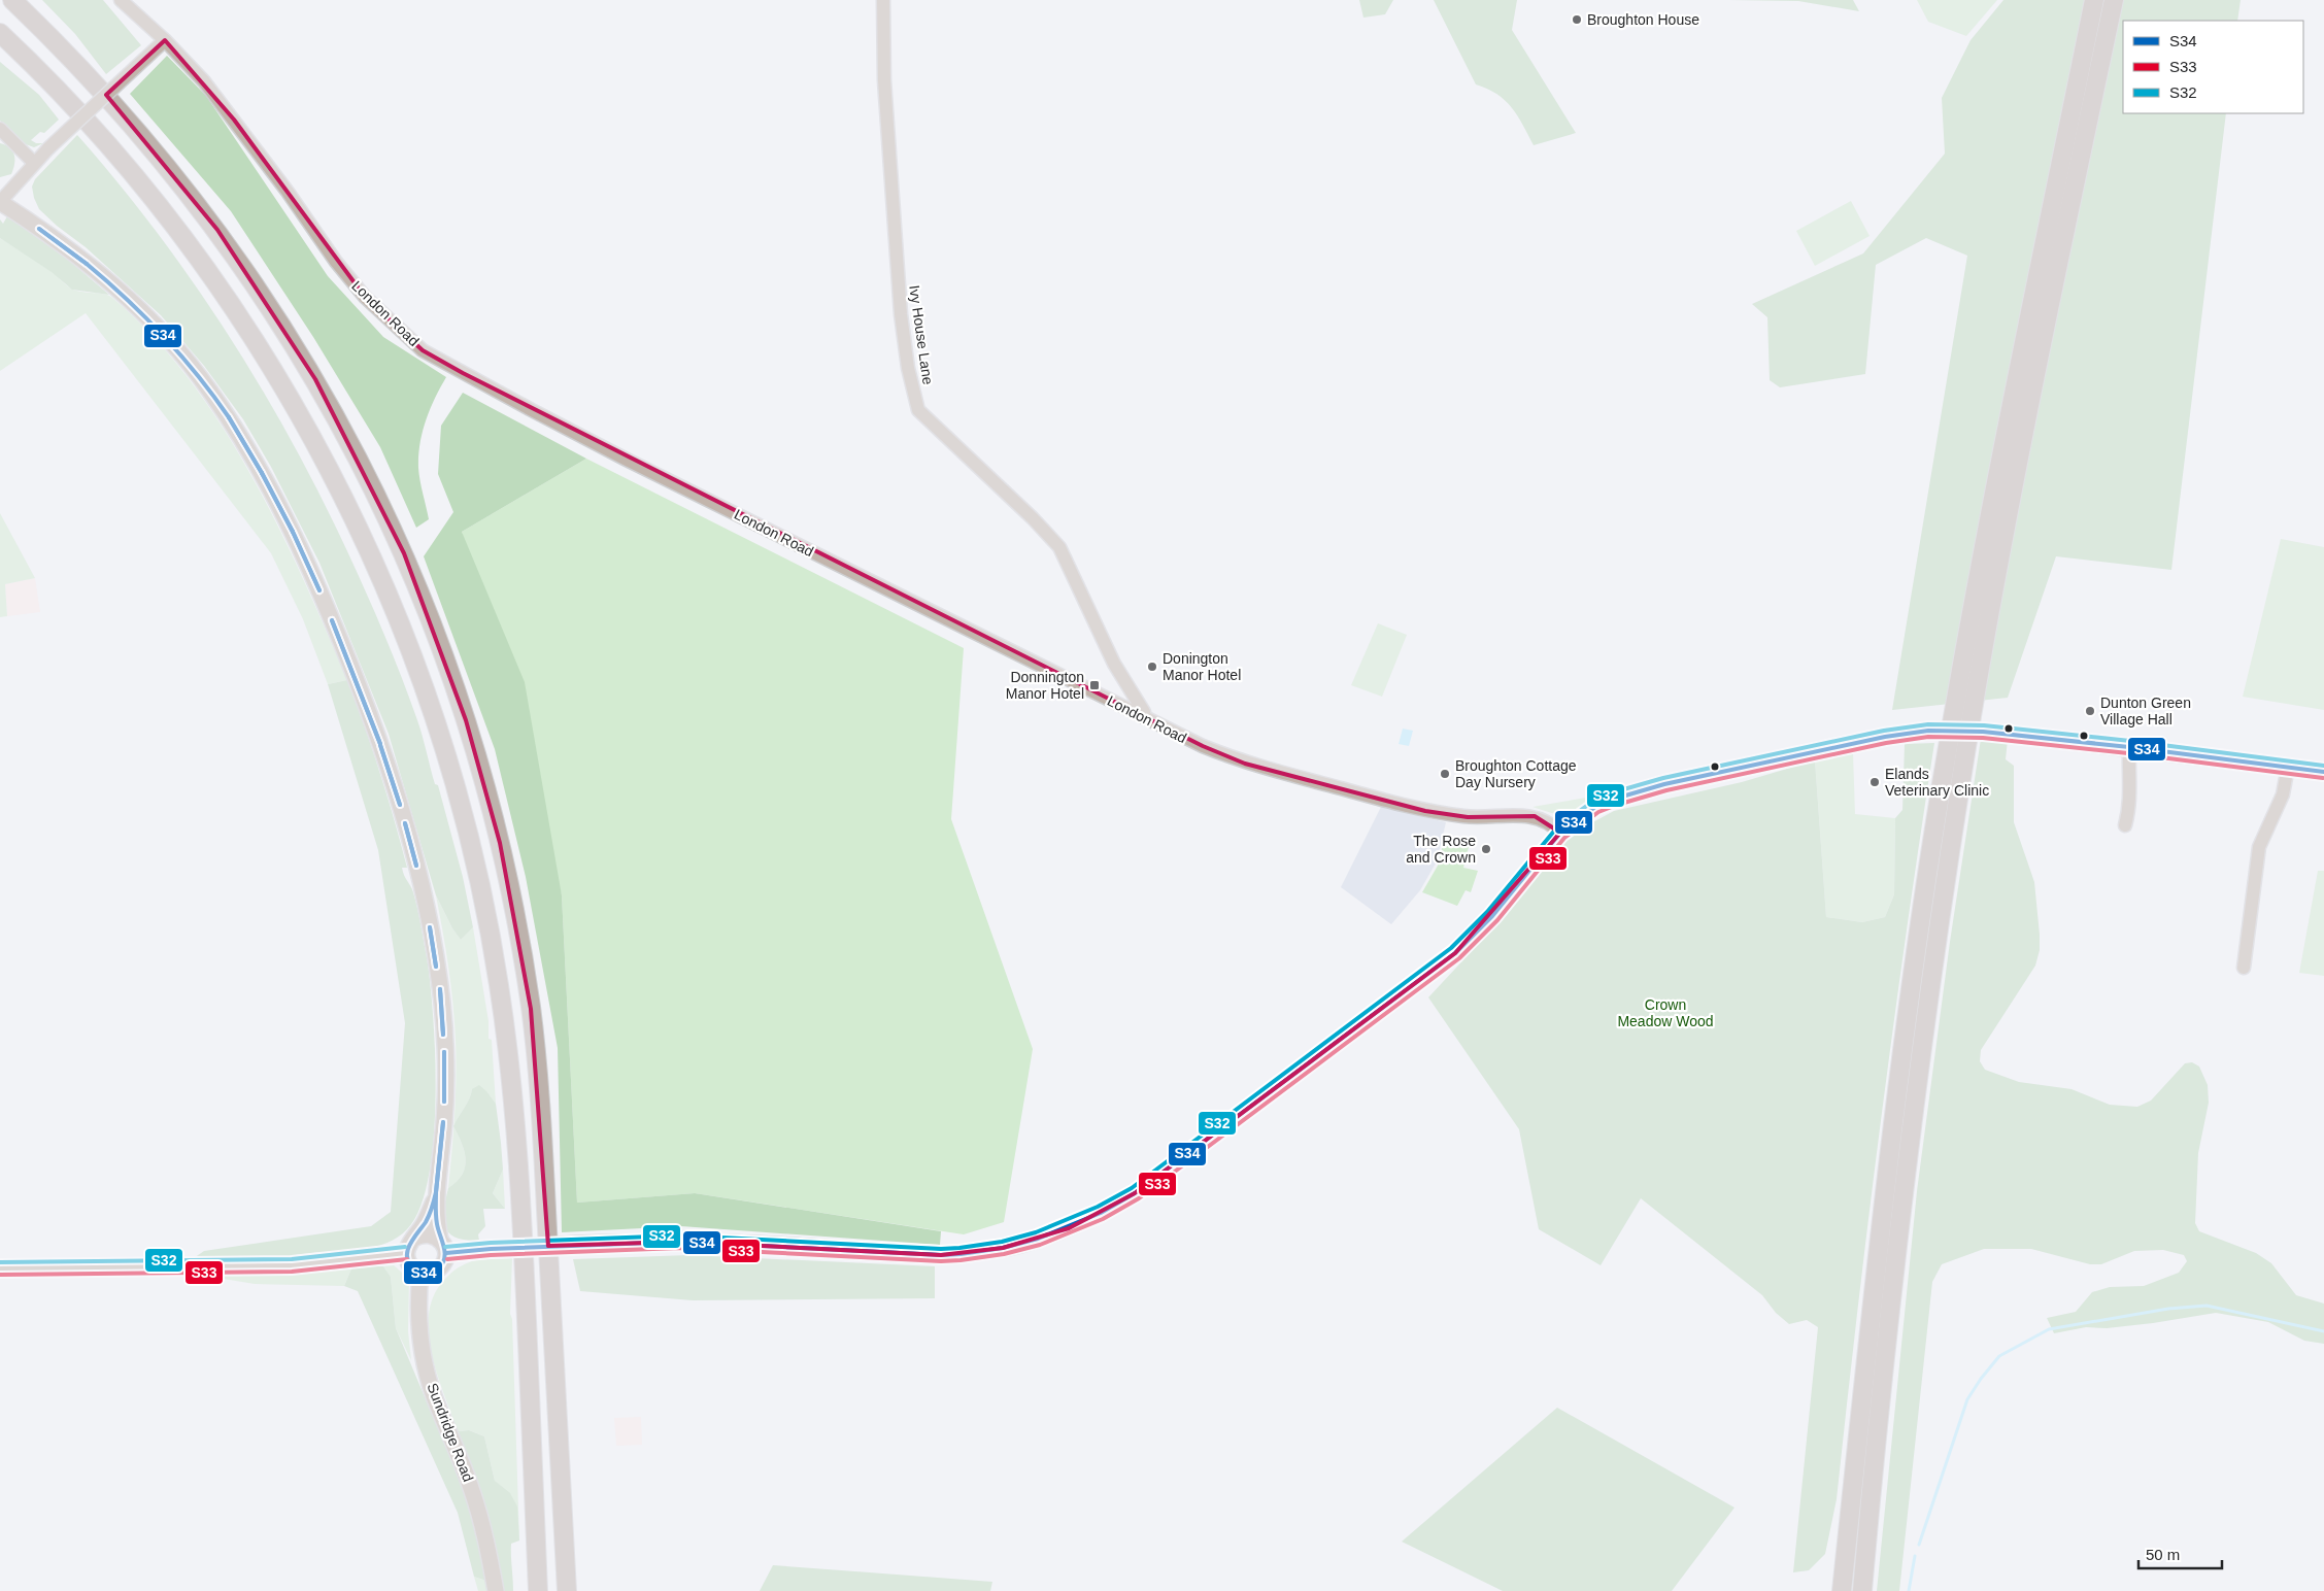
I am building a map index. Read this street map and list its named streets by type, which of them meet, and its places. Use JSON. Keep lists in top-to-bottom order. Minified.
{"streets":{"main road":["Sundridge Road"],"street":["London Road","Ivy House Lane"]},"crossings":[["London Road","Ivy House Lane"]],"parks":["Crown Meadow Wood"],"places":{"other":["Broughton House","Donington Manor Hotel","Dunton Green Village Hall","Broughton Cottage Day Nursery","Elands Veterinary Clinic","The Rose and Crown"],"transit":["Donnington Manor Hotel"]},"lines":["transit line S34","transit line S32","transit line S33"],"legend":["S34","S33","S32"],"scale_bar":"50 m"}
